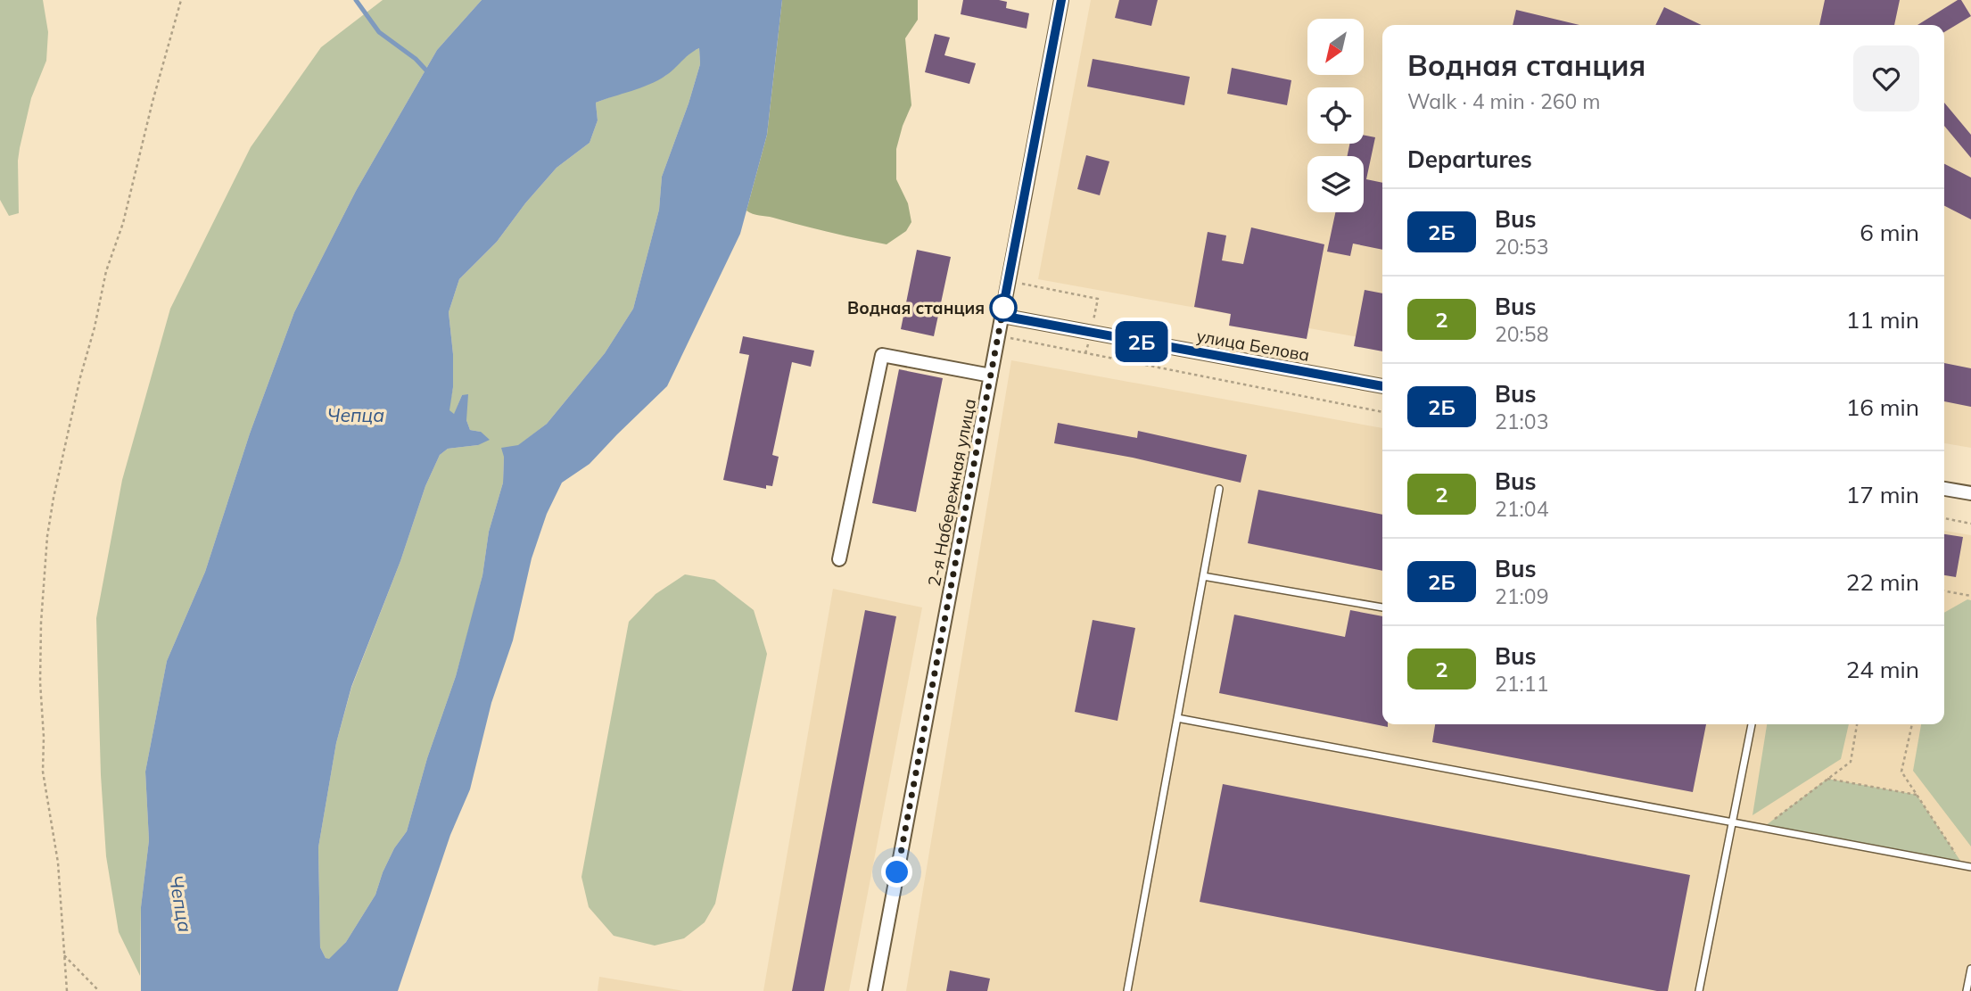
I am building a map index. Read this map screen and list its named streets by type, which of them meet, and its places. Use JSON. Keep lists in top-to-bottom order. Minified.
{"streets":{"street":["улица Белова","2-я Набережная улица"]},"crossings":[["улица Белова","2-я Набережная улица"]],"water":["Чепца"],"places":["Водная станция"],"lines":["bus line 2Б"],"north":"bottom left","page":{"on_map":"2Б","heading":[["Водная станция","Walk · 4 min · 260 m"],"Departures"],"list":[{"mark":"2Б","name":"Bus","note":"20:53","value":"6 min"},{"mark":"2","name":"Bus","note":"20:58","value":"11 min"},{"mark":"2Б","name":"Bus","note":"21:03","value":"16 min"},{"mark":"2","name":"Bus","note":"21:04","value":"17 min"},{"mark":"2Б","name":"Bus","note":"21:09","value":"22 min"},{"mark":"2","name":"Bus","note":"21:11","value":"24 min"}]}}
